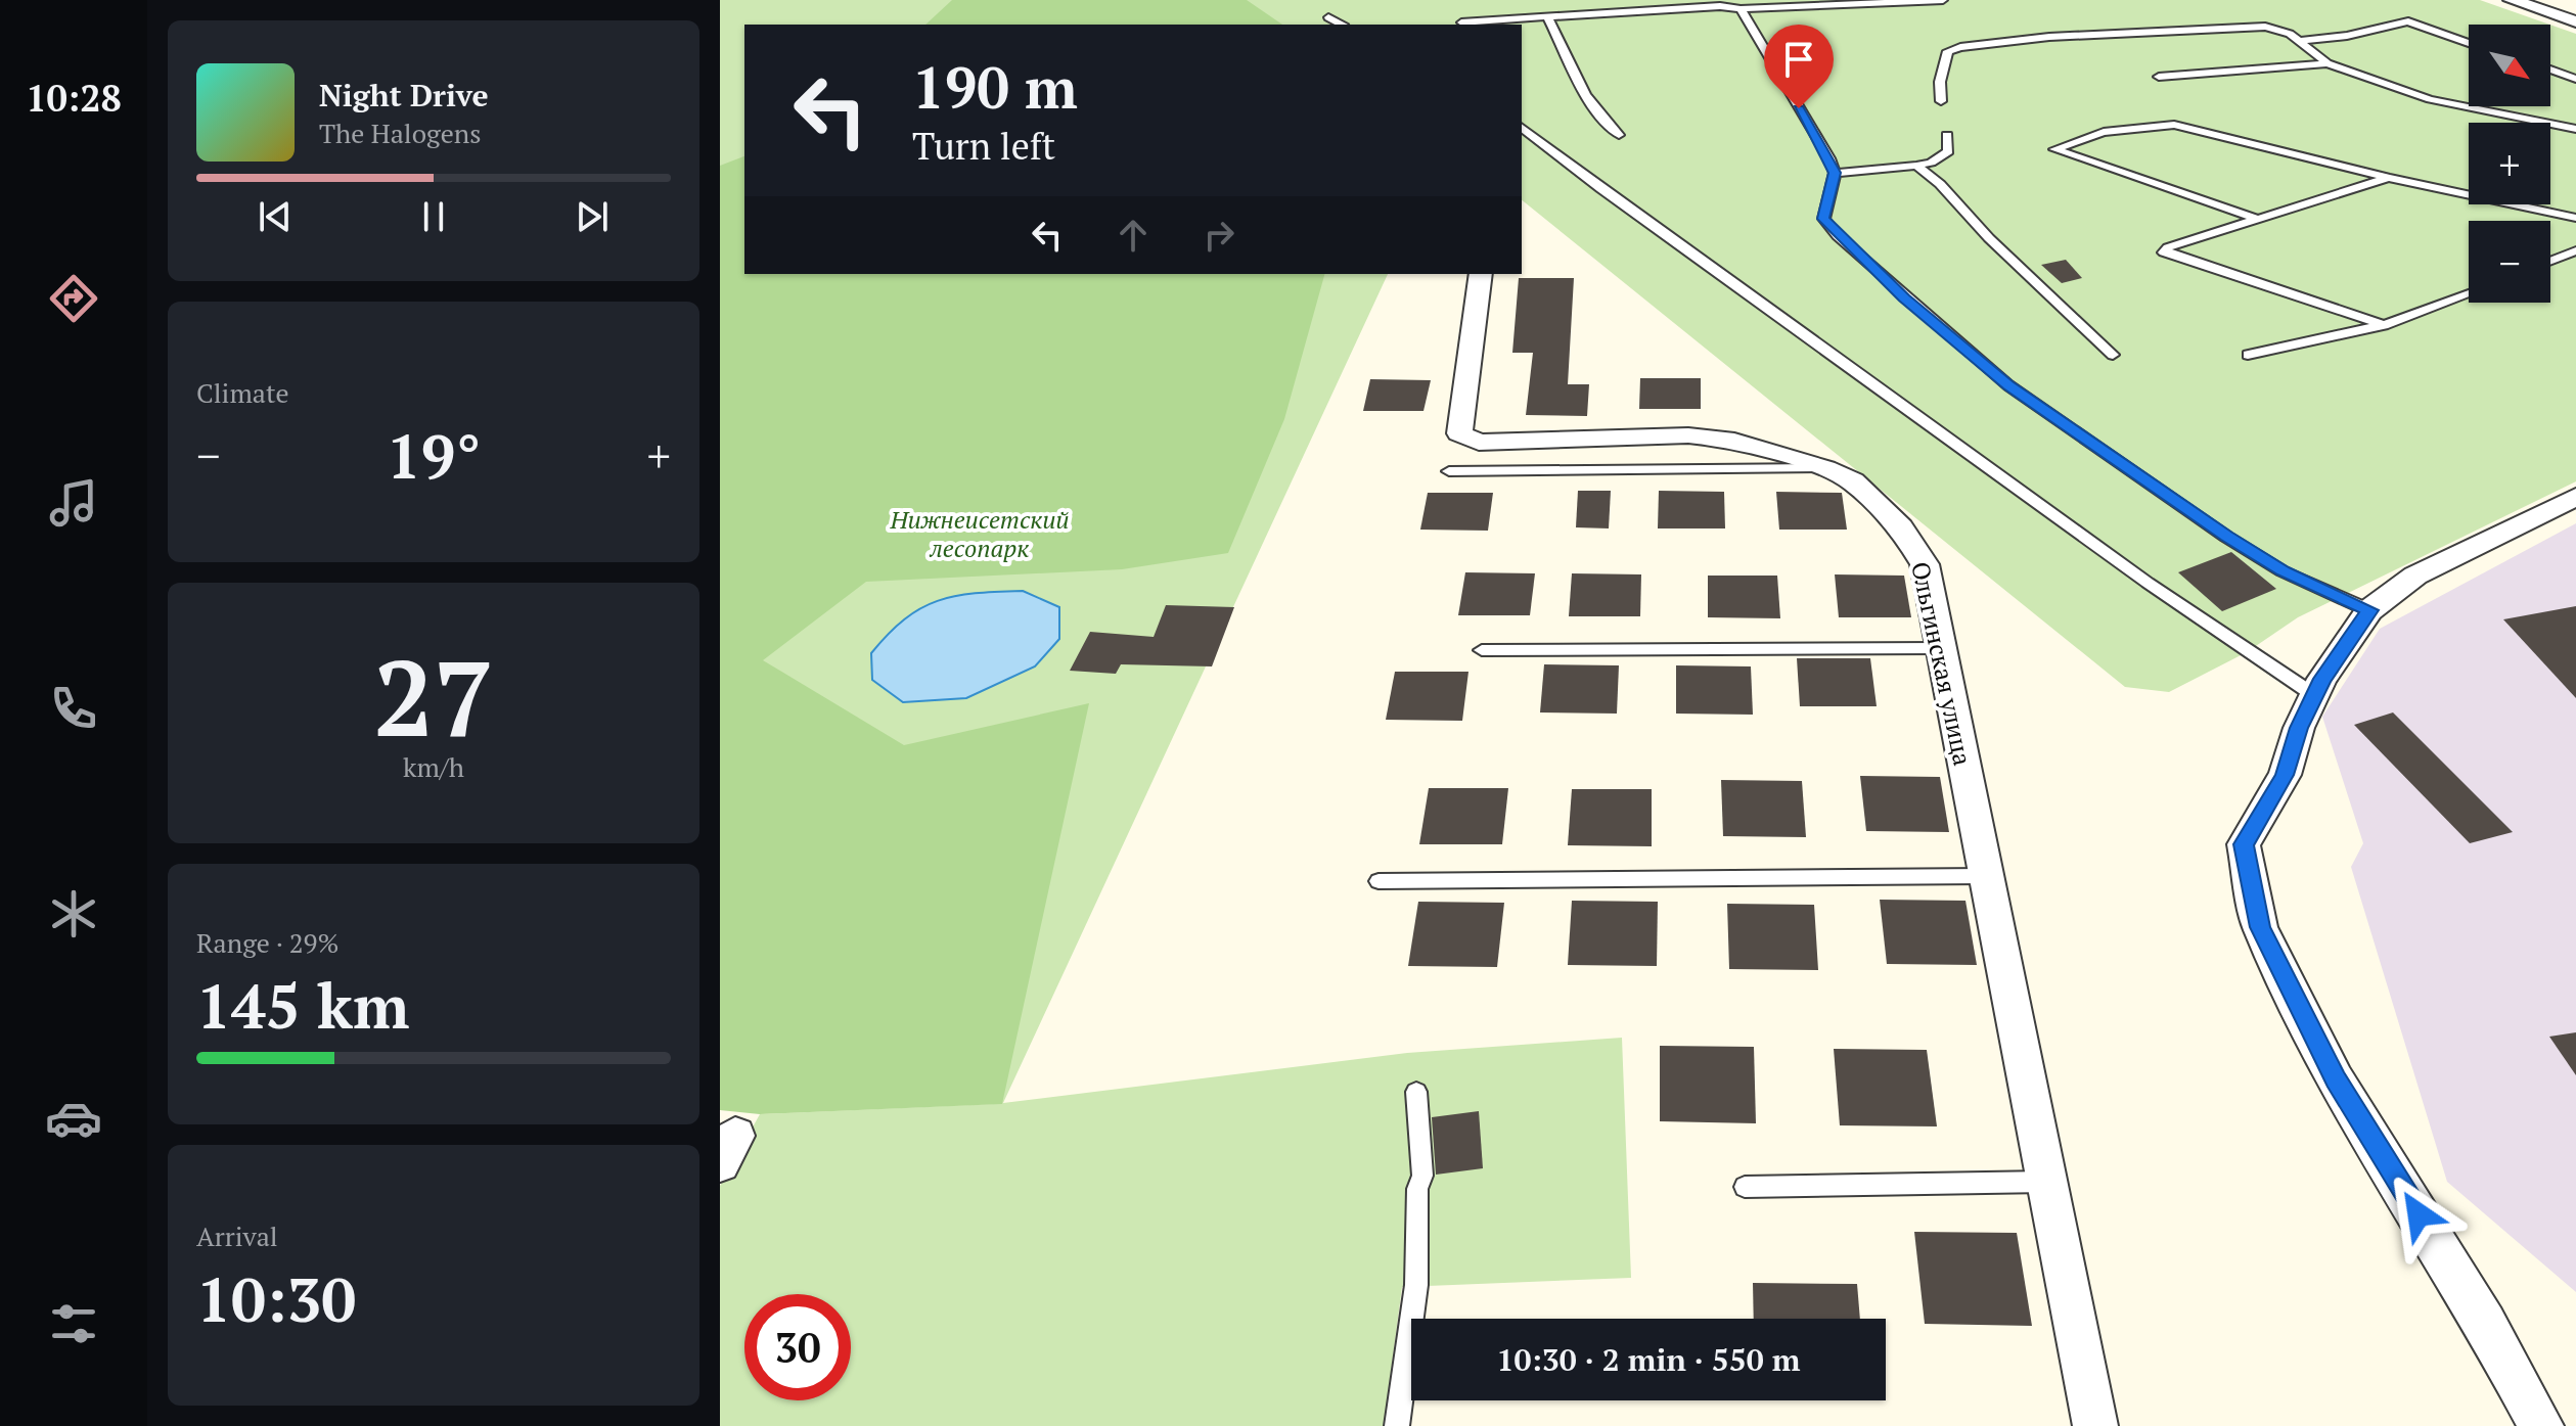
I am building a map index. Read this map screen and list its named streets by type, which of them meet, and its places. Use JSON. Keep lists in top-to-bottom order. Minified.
{"streets":{"street":["Ольгинская улица"]},"parks":["Нижнеисетский лесопарк"],"north":"bottom right","page":{"tabs":"10:28","map_buttons":["+","−"],"turn":["190 m","Turn left"],"song":["Night Drive","The Halogens"],"tile":["Climate",["27","km/h"],["Range · 29%","145 km"],["Arrival","10:30"]],"heat":["−","19°","+"],"limit":"30","trip":"10:30 · 2 min · 550 m"}}
